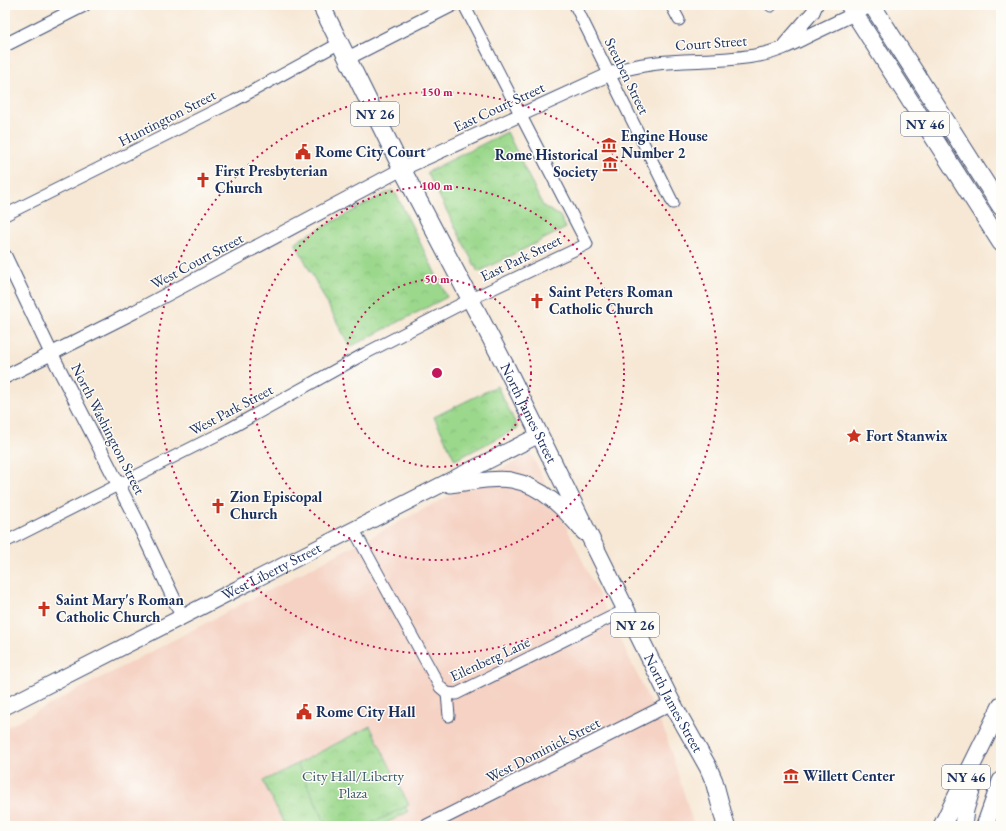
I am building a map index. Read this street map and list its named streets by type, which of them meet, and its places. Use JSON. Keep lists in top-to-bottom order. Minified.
{"streets":{"main road":["NY 26","NY 46","North James Street","West Liberty Street"],"street":["Court Street","Steuben Street","East Court Street","Huntington Street","East Park Street","West Court Street","West Park Street","North Washington Street","Eilenberg Lane","West Dominick Street"]},"crossings":[["Court Street","Steuben Street"],["Court Street","East Court Street"],["Court Street","NY 46"],["Steuben Street","East Court Street"],["East Court Street","East Park Street"],["East Court Street","West Court Street"],["East Court Street","North James Street"],["Huntington Street","North James Street"],["East Park Street","West Park Street"],["East Park Street","North James Street"],["West Court Street","North James Street"],["West Court Street","North Washington Street"],["West Park Street","North James Street"],["West Park Street","North Washington Street"],["North James Street","West Liberty Street"],["North James Street","Eilenberg Lane"],["North James Street","West Dominick Street"],["North Washington Street","West Liberty Street"],["West Liberty Street","Eilenberg Lane"]],"parks":["City Hall/Liberty Plaza"],"places":{"museum":["Engine House Number 2","Rome Historical Society","Willett Center"],"public building":["Rome City Court","Rome City Hall"],"church":["First Presbyterian Church","Saint Peters Roman Catholic Church","Zion Episcopal Church","Saint Mary's Roman Catholic Church"],"place":["Fort Stanwix"]},"rings":["150 m","100 m","50 m"]}
